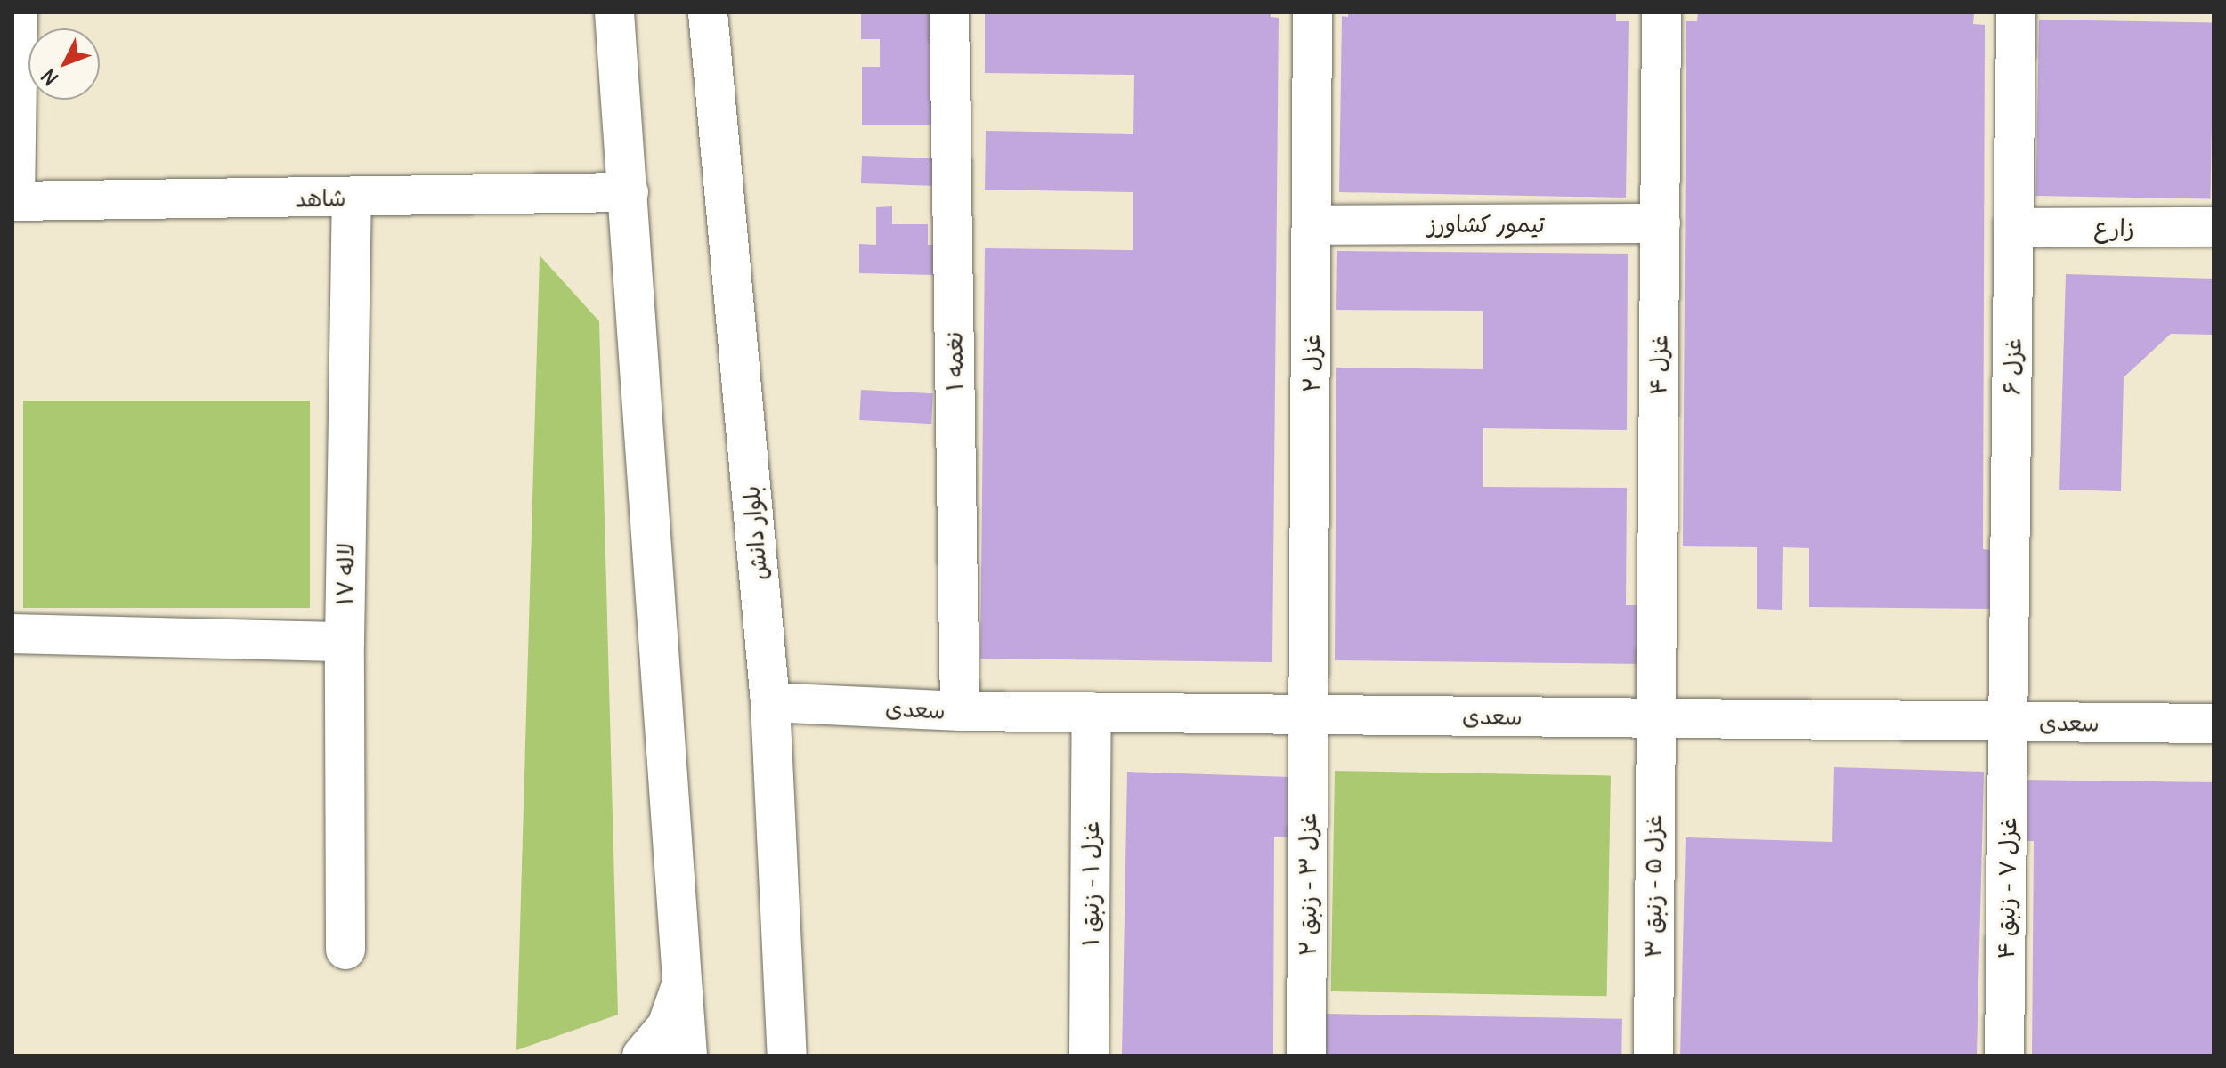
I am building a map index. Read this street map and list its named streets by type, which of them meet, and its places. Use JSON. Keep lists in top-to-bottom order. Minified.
{"streets":{"street":["شاهد","تیمور کشاورز","زارع","نغمه ۱","غزل ۲","غزل ۴","غزل ۶","بلوار دانش","لاله ۱۷","سعدی","غزل ۱ - زنبق ۱","غزل ۳ - زنبق ۲","غزل ۵ - زنبق ۳","غزل ۷ - زنبق ۴"]},"crossings":[["شاهد","لاله ۱۷"],["تیمور کشاورز","غزل ۲"],["تیمور کشاورز","غزل ۴"],["زارع","غزل ۶"],["نغمه ۱","سعدی"],["غزل ۲","سعدی"],["غزل ۲","غزل ۳ - زنبق ۲"],["غزل ۴","سعدی"],["غزل ۴","غزل ۵ - زنبق ۳"],["غزل ۶","سعدی"],["غزل ۶","غزل ۷ - زنبق ۴"],["بلوار دانش","سعدی"],["سعدی","غزل ۱ - زنبق ۱"],["سعدی","غزل ۳ - زنبق ۲"],["سعدی","غزل ۵ - زنبق ۳"],["سعدی","غزل ۷ - زنبق ۴"]],"north":"bottom left"}
